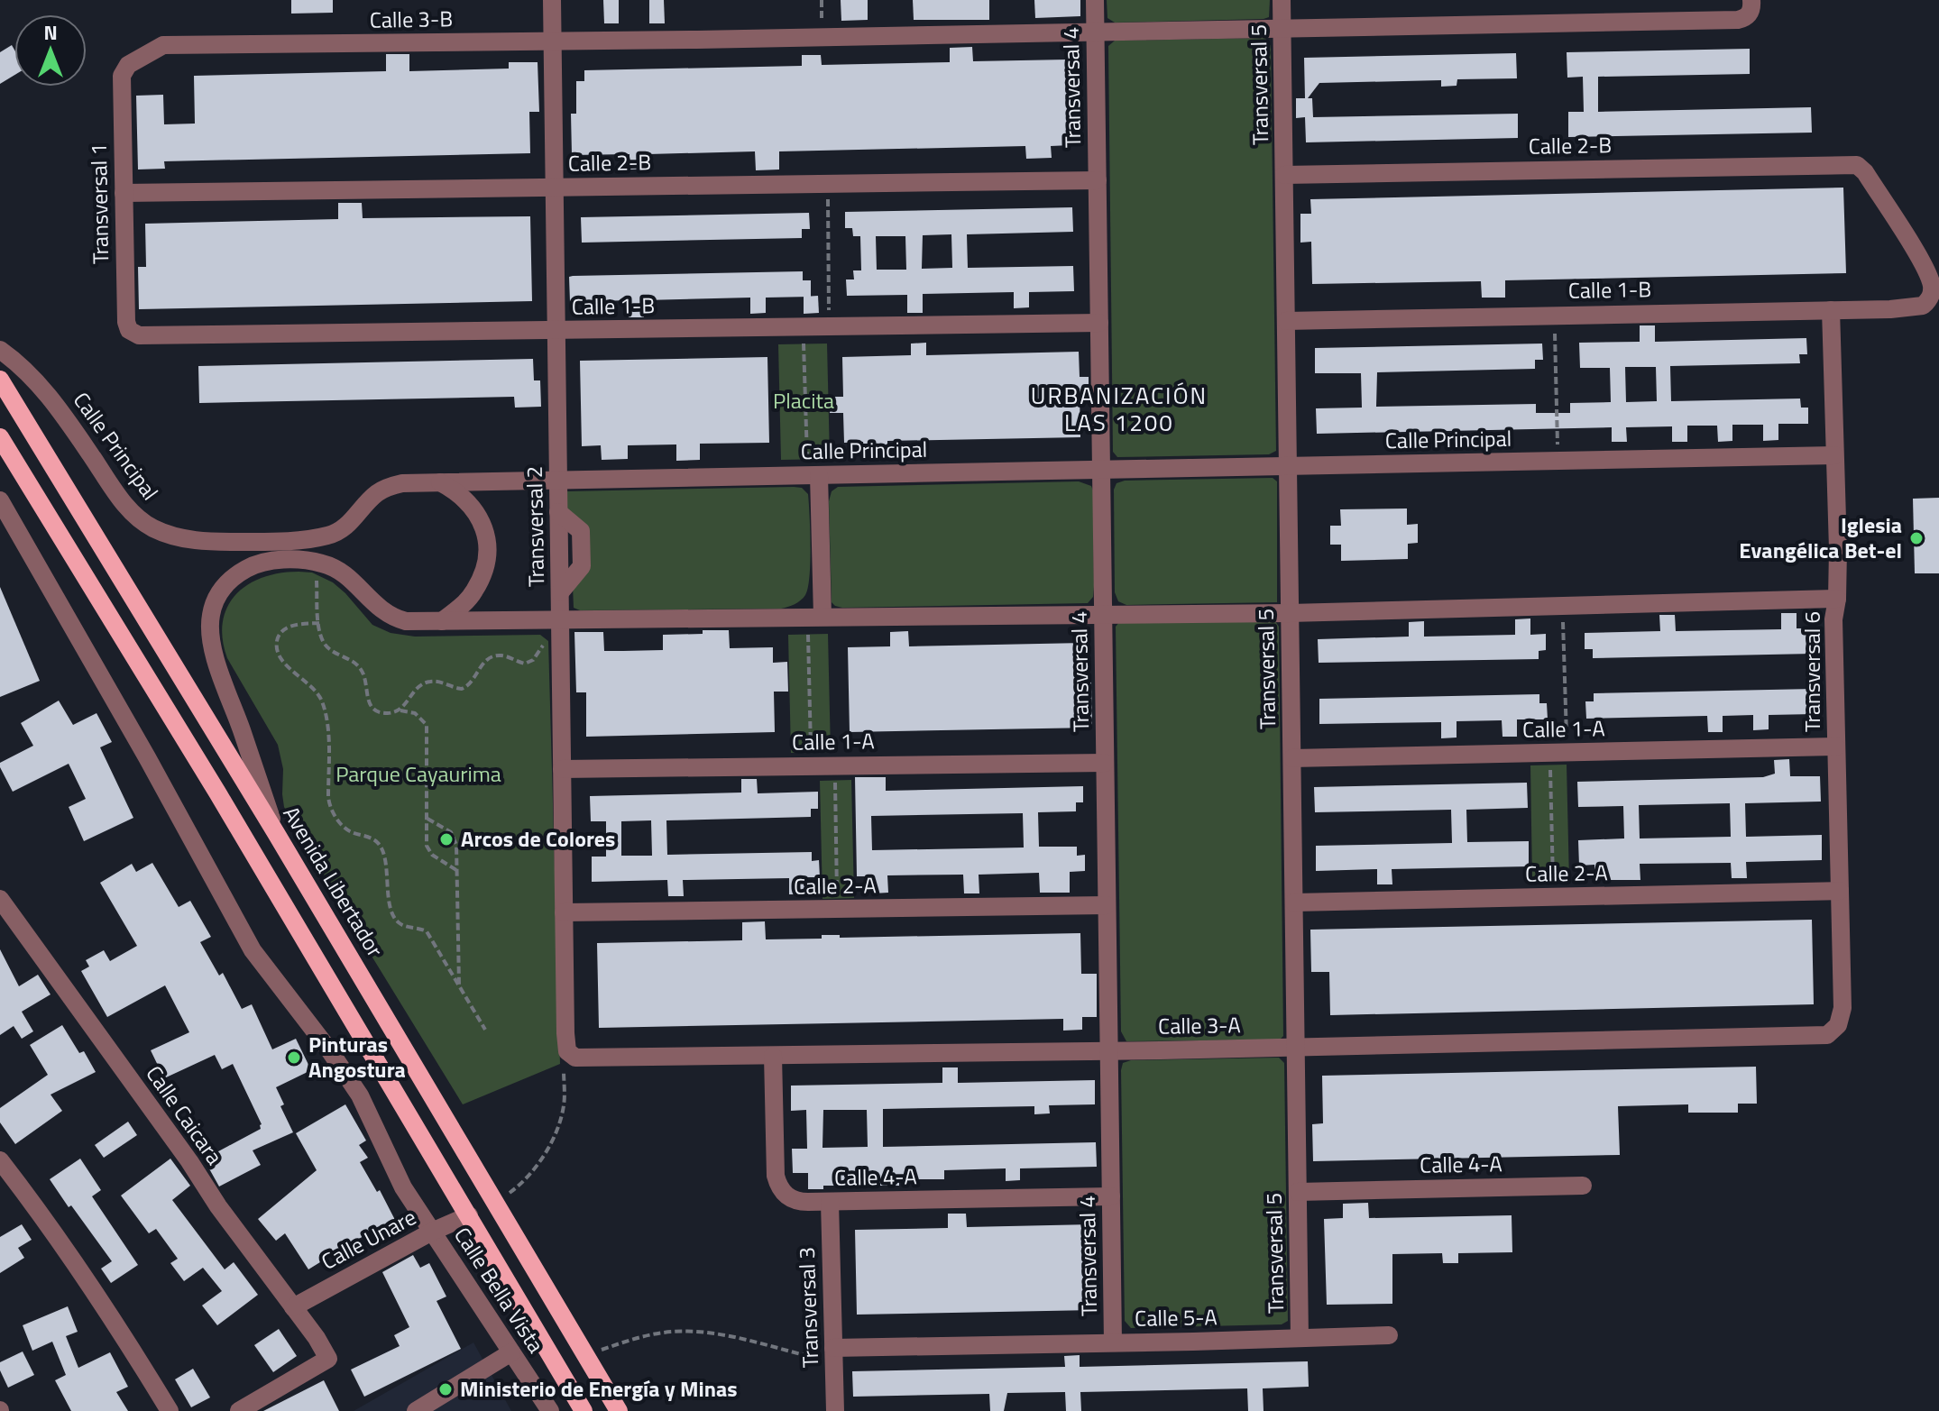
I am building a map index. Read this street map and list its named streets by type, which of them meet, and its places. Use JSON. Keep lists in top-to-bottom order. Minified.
{"streets":{"main road":["Avenida Libertador"],"street":["Calle 3-B","Transversal 5","Transversal 4","Calle 2-B","Transversal 1","Calle 1-B","Calle Principal","Transversal 2","Transversal 6","Calle 1-A","Calle 2-A","Calle 3-A","Calle Caicara","Calle 4-A","Calle Unare","Calle Bella Vista","Transversal 3","Calle 5-A"]},"crossings":[["Calle 3-B","Transversal 5"],["Calle 3-B","Transversal 4"],["Calle 3-B","Transversal 1"],["Calle 3-B","Transversal 2"],["Transversal 5","Calle 2-B"],["Transversal 5","Calle 1-B"],["Transversal 5","Calle Principal"],["Transversal 5","Calle 1-A"],["Transversal 5","Calle 2-A"],["Transversal 5","Calle 3-A"],["Transversal 5","Calle 4-A"],["Transversal 5","Calle 5-A"],["Transversal 4","Calle 2-B"],["Transversal 4","Calle 1-B"],["Transversal 4","Calle Principal"],["Transversal 4","Calle 1-A"],["Transversal 4","Calle 2-A"],["Transversal 4","Calle 3-A"],["Transversal 4","Calle 4-A"],["Transversal 4","Calle 5-A"],["Calle 2-B","Transversal 1"],["Calle 2-B","Calle 1-B"],["Calle 2-B","Transversal 2"],["Transversal 1","Calle 1-B"],["Calle 1-B","Transversal 2"],["Calle 1-B","Transversal 6"],["Calle Principal","Transversal 2"],["Calle Principal","Transversal 6"],["Transversal 2","Calle 1-A"],["Transversal 2","Calle 2-A"],["Transversal 2","Calle 3-A"],["Transversal 6","Calle 1-A"],["Transversal 6","Calle 2-A"],["Transversal 6","Calle 3-A"],["Calle 3-A","Calle 4-A"],["Calle Caicara","Calle Unare"],["Calle 4-A","Transversal 3"],["Calle Unare","Calle Bella Vista"],["Transversal 3","Calle 5-A"]],"districts":["URBANIZACIÓN LAS 1200"],"parks":["Placita","Parque Cayaurima"],"places":["Iglesia Evangélica Bet-el","Arcos de Colores","Pinturas Angostura","Ministerio de Energía y Minas"],"north":"top"}
